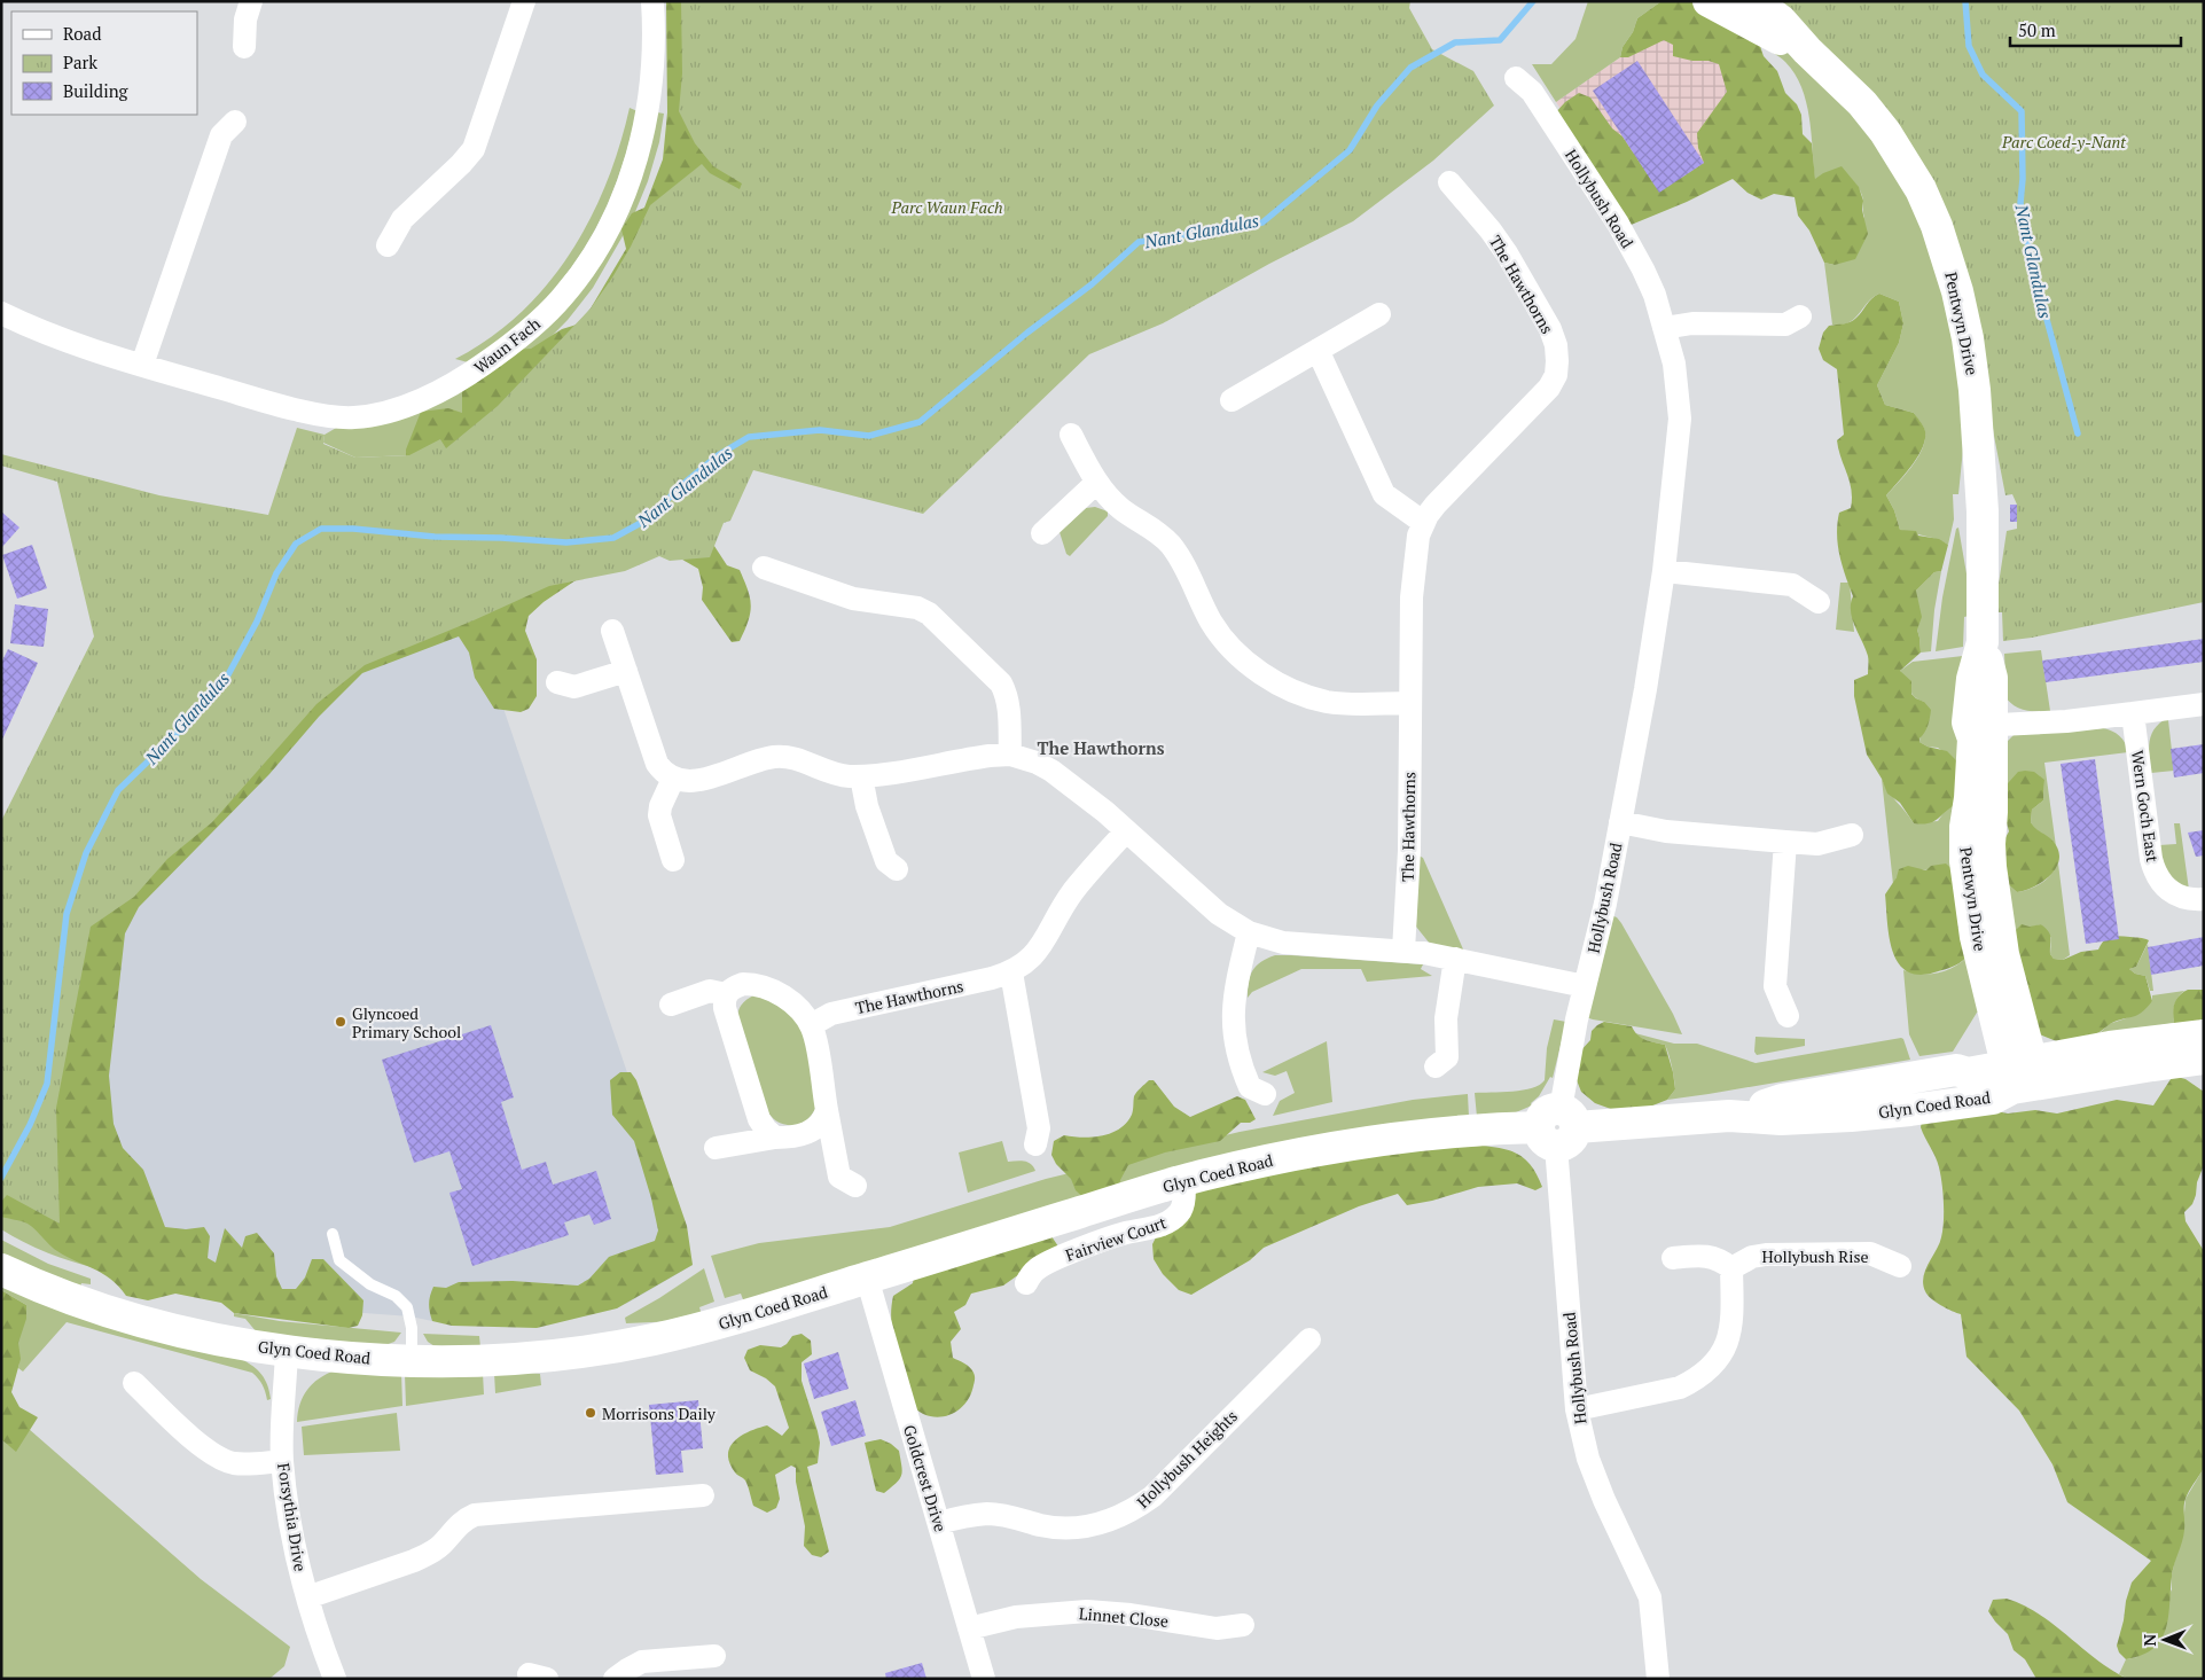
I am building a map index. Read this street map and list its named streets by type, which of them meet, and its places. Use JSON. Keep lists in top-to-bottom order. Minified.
{"streets":{"street":["Hollybush Road","The Hawthorns","Pentwyn Drive","Waun Fach","Wern Goch East","Glyn Coed Road","Fairview Court","Hollybush Rise","Hollybush Heights","Goldcrest Drive","Forsythia Drive","Linnet Close"]},"crossings":[["Hollybush Road","Glyn Coed Road"],["Pentwyn Drive","Glyn Coed Road"],["Glyn Coed Road","Fairview Court"],["Glyn Coed Road","Goldcrest Drive"],["Glyn Coed Road","Forsythia Drive"],["Hollybush Heights","Goldcrest Drive"],["Goldcrest Drive","Linnet Close"]],"districts":["The Hawthorns"],"water":["Nant Glandulas"],"parks":["Parc Coed-y-Nant","Parc Waun Fach"],"places":["Glyncoed Primary School","Morrisons Daily"],"legend":["Road","Park","Building"],"scale_bar":"50 m","north":"left"}
